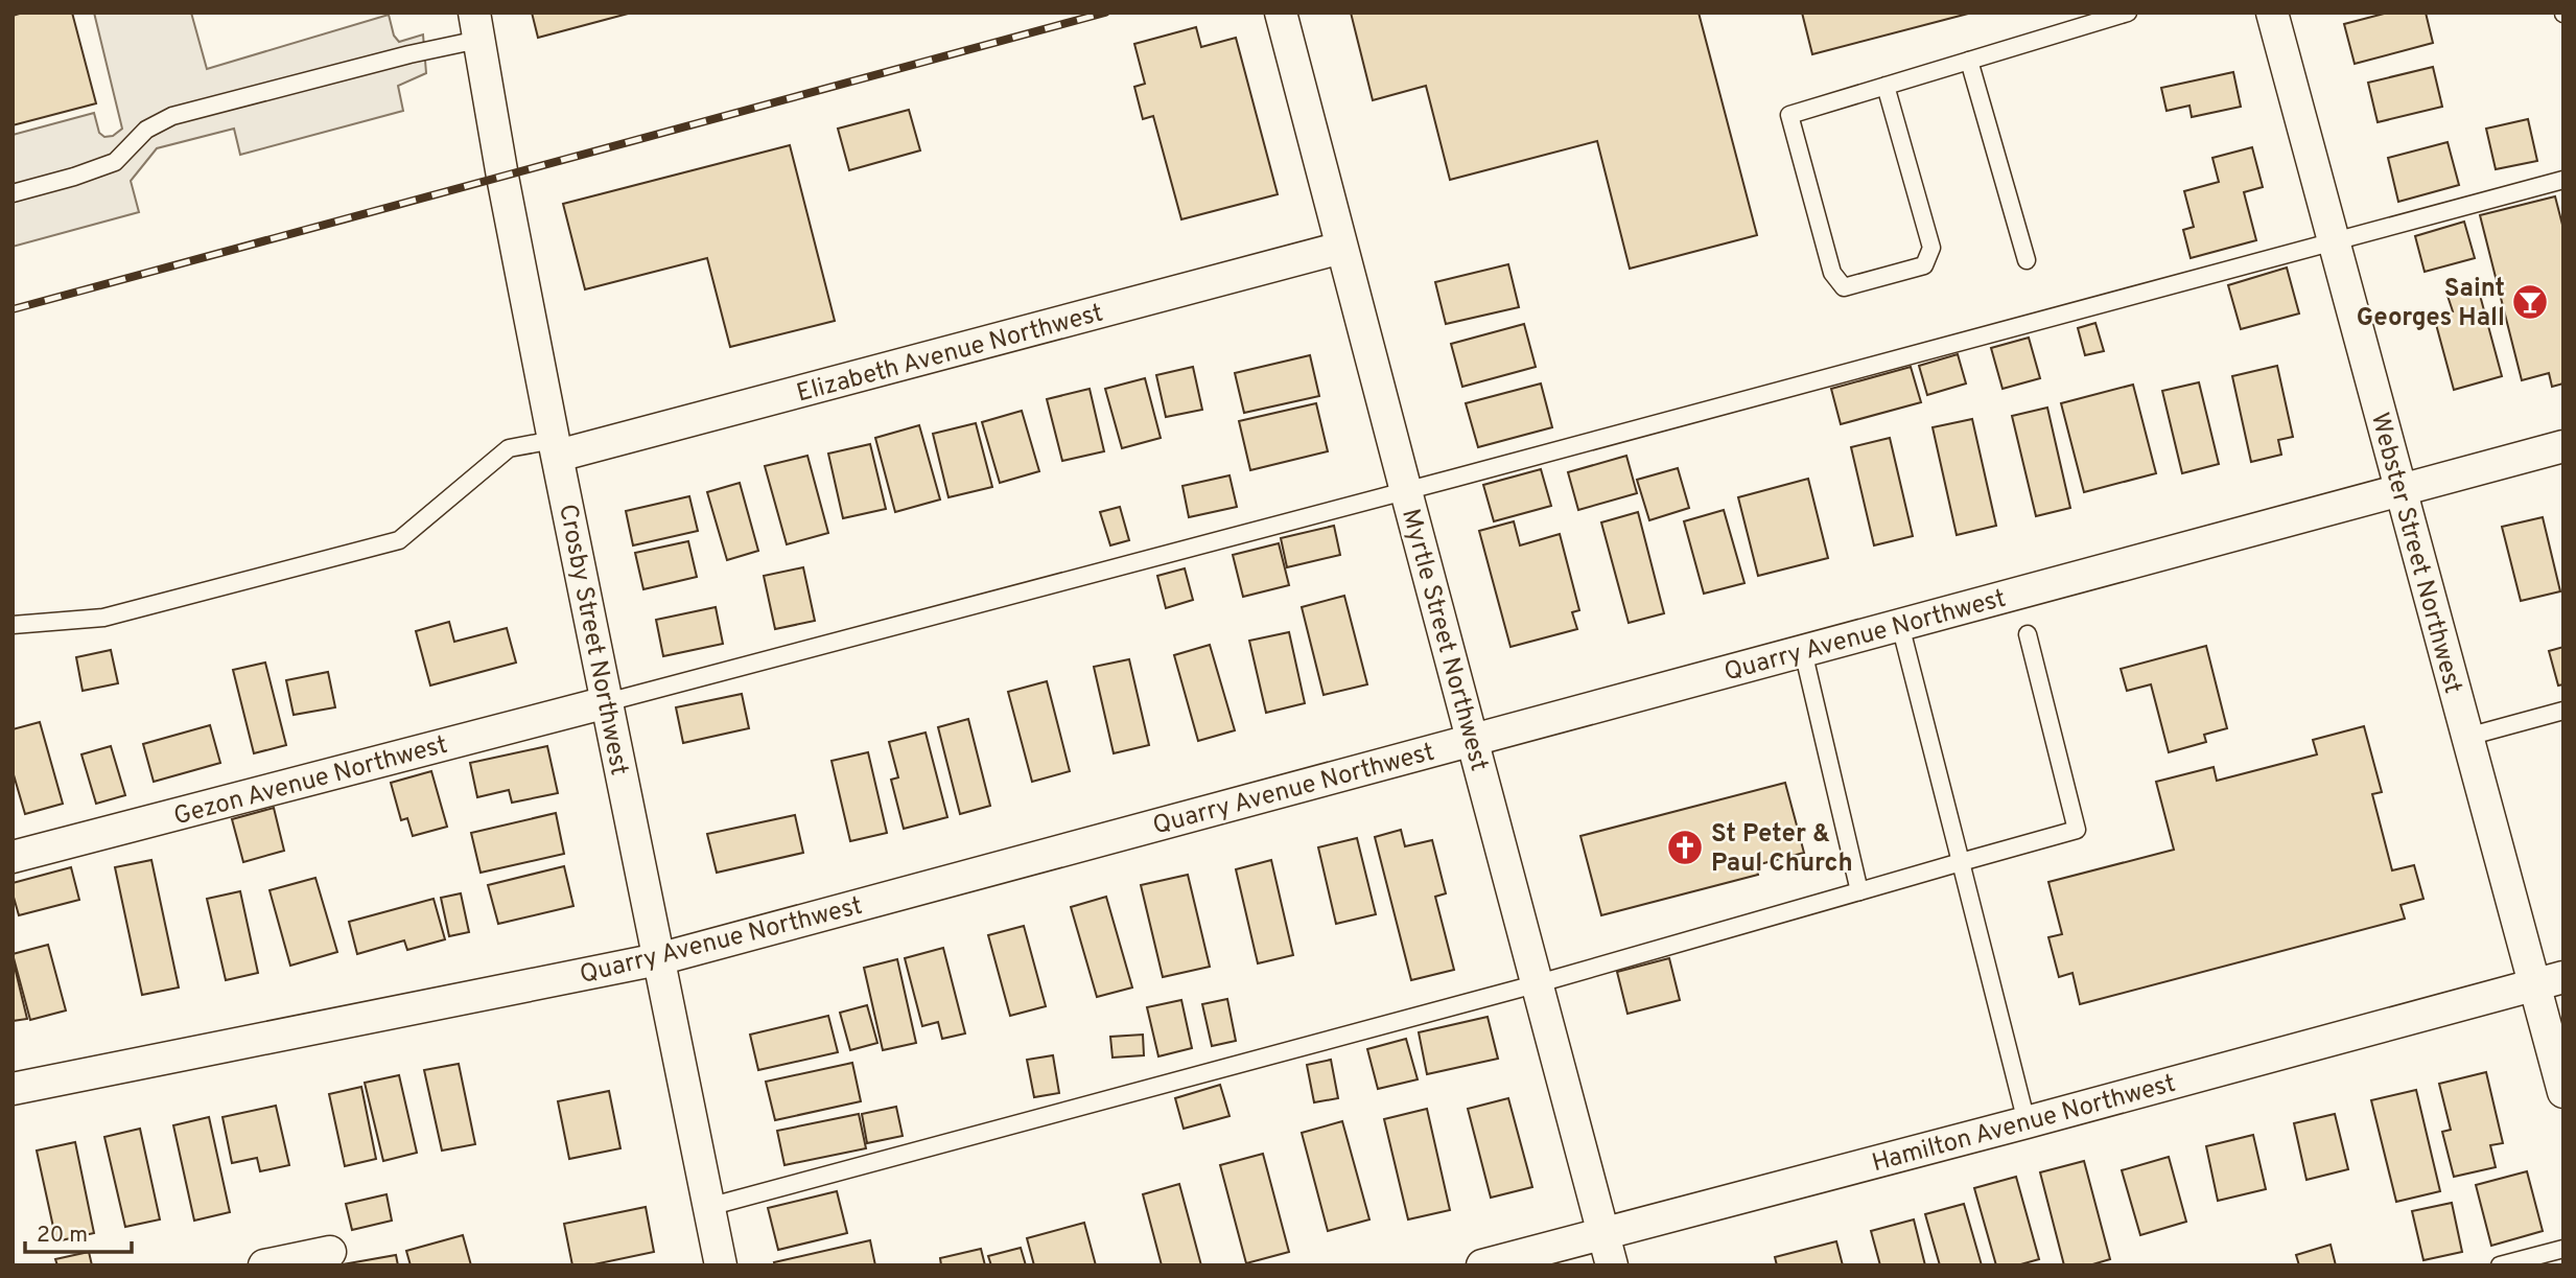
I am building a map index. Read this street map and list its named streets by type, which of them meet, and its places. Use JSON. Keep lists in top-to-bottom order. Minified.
{"streets":{"street":["Elizabeth Avenue Northwest","Webster Street Northwest","Quarry Avenue Northwest","Crosby Street Northwest","Myrtle Street Northwest","Gezon Avenue Northwest","Hamilton Avenue Northwest"]},"crossings":[["Elizabeth Avenue Northwest","Crosby Street Northwest"],["Elizabeth Avenue Northwest","Myrtle Street Northwest"],["Webster Street Northwest","Quarry Avenue Northwest"],["Webster Street Northwest","Hamilton Avenue Northwest"],["Quarry Avenue Northwest","Crosby Street Northwest"],["Quarry Avenue Northwest","Myrtle Street Northwest"],["Crosby Street Northwest","Gezon Avenue Northwest"],["Myrtle Street Northwest","Hamilton Avenue Northwest"]],"places":{"bar":["Saint Georges Hall"],"church":["St Peter & Paul Church"]},"scale_bar":"20 m"}
